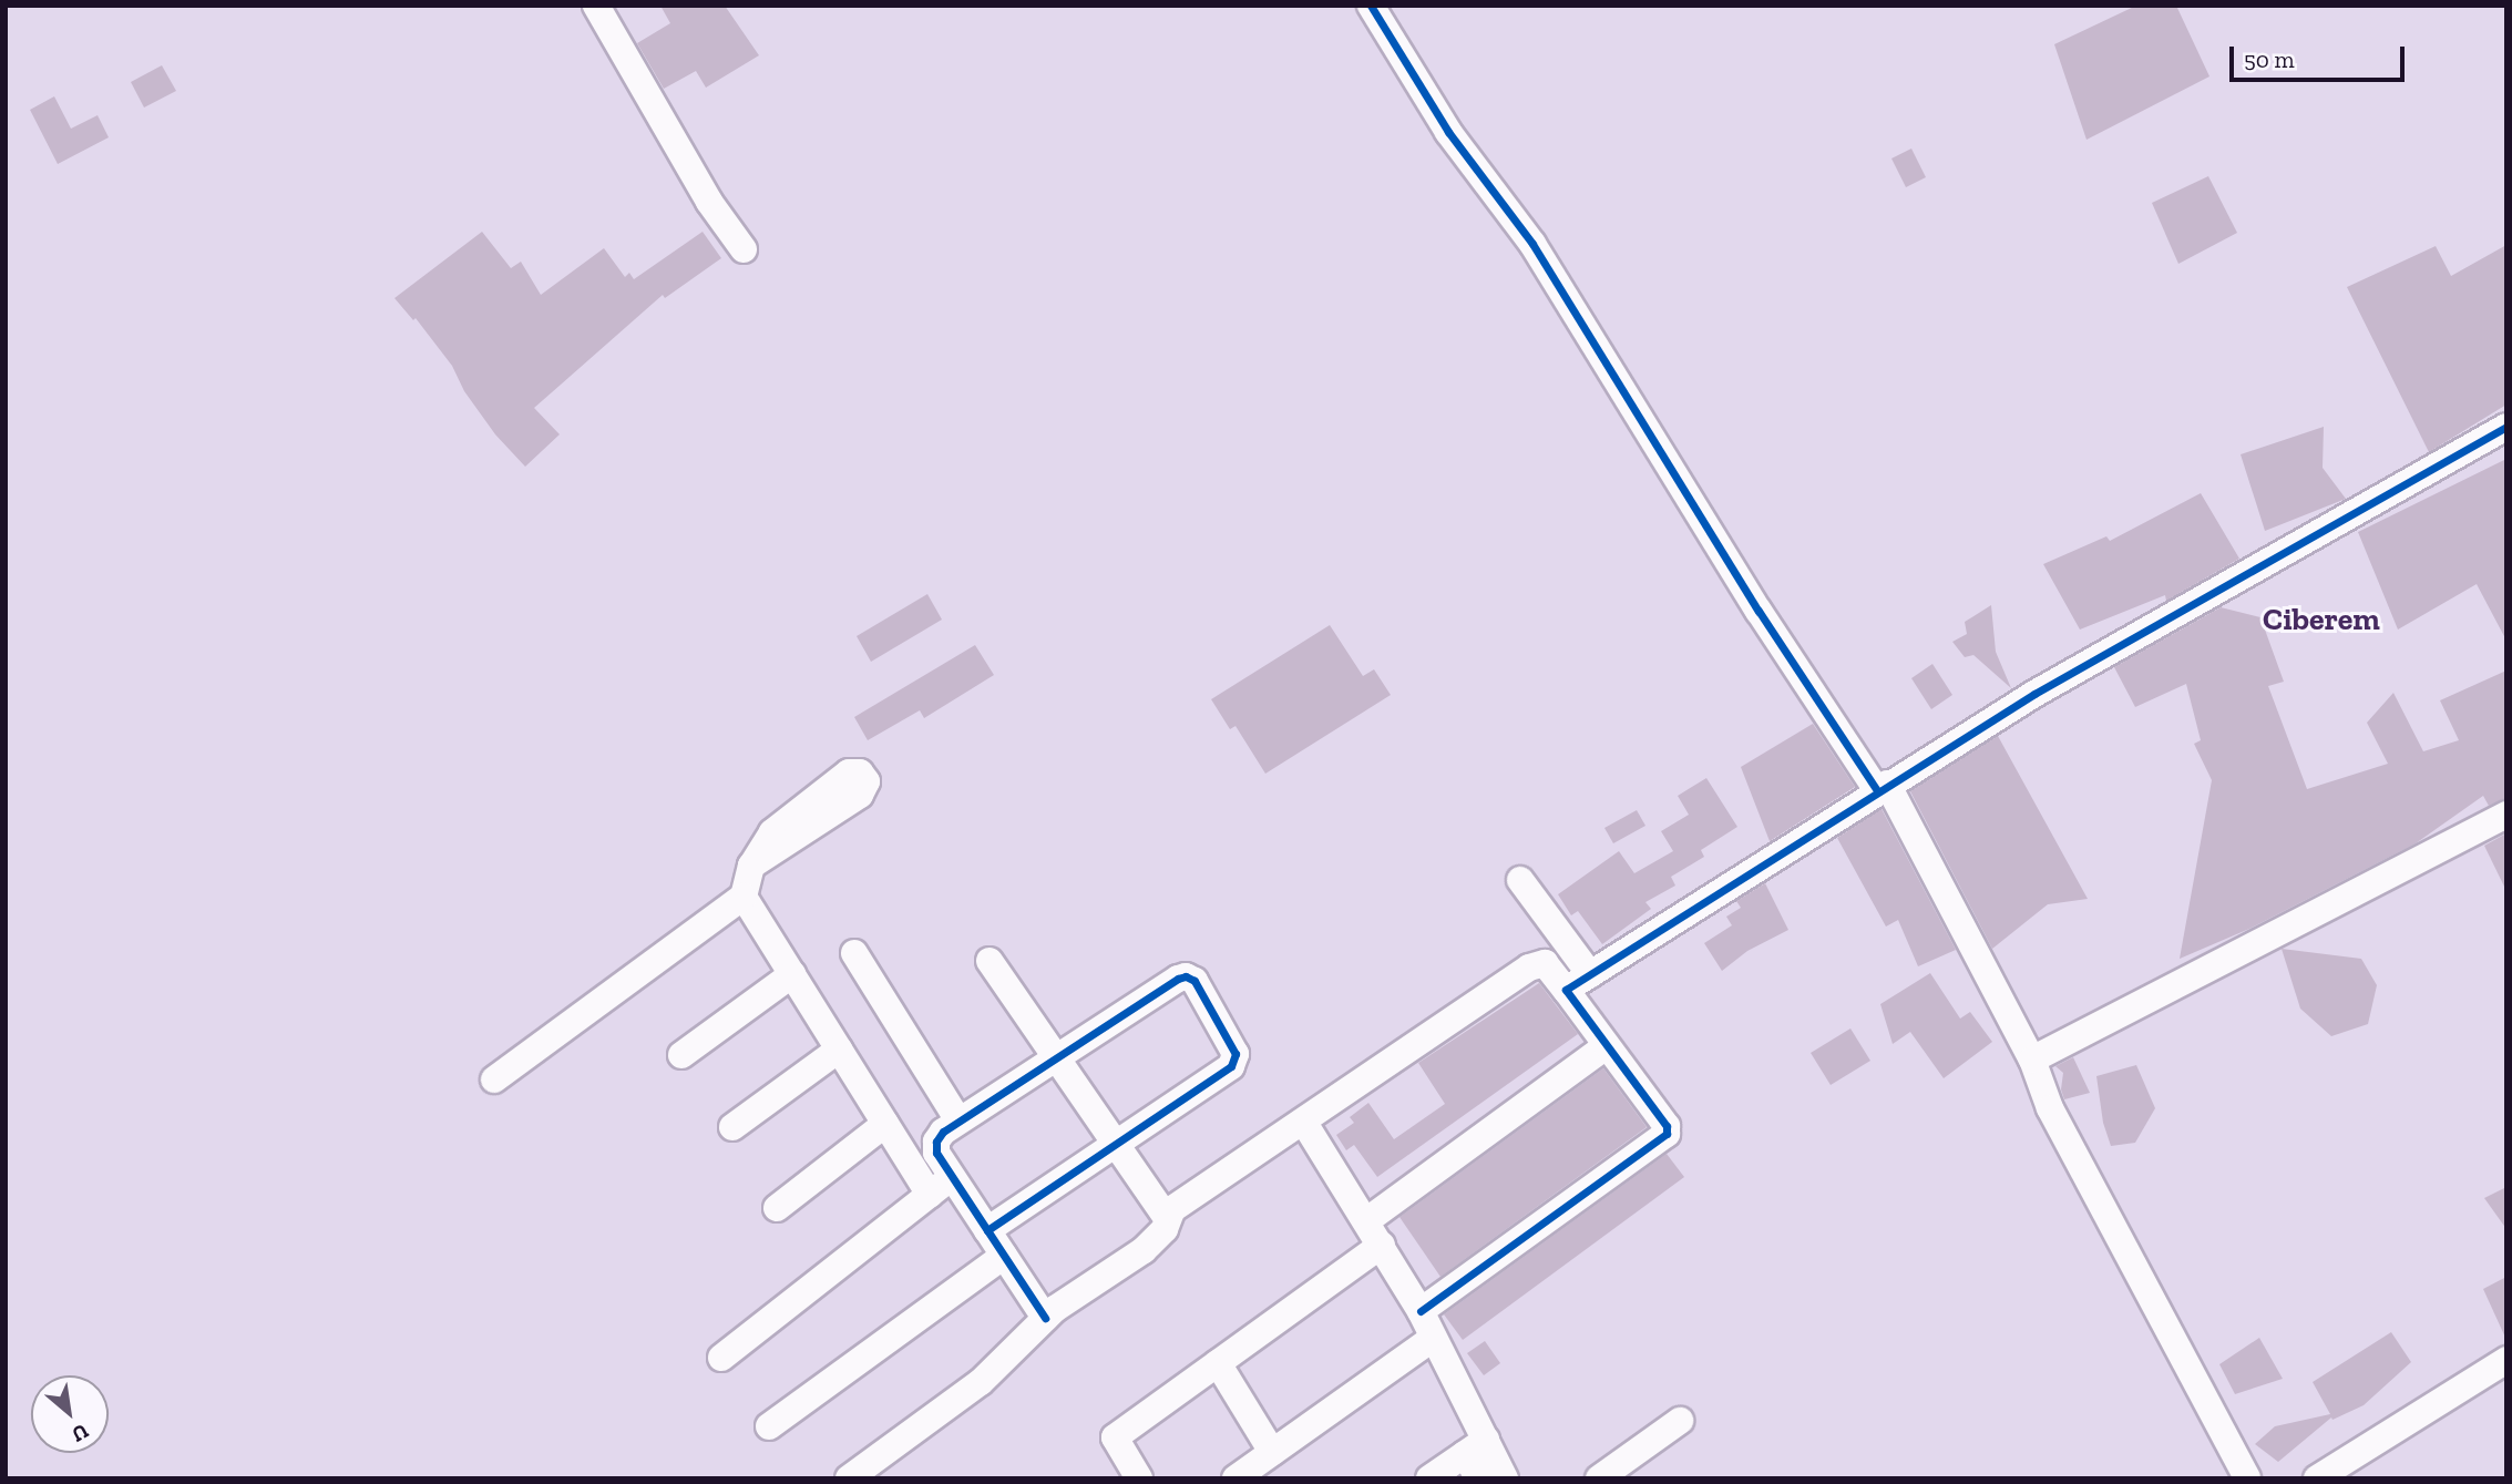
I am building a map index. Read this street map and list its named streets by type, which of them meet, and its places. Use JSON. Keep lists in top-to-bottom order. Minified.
{"districts":["Ciberem"],"scale_bar":"50 m","north":"bottom right"}
